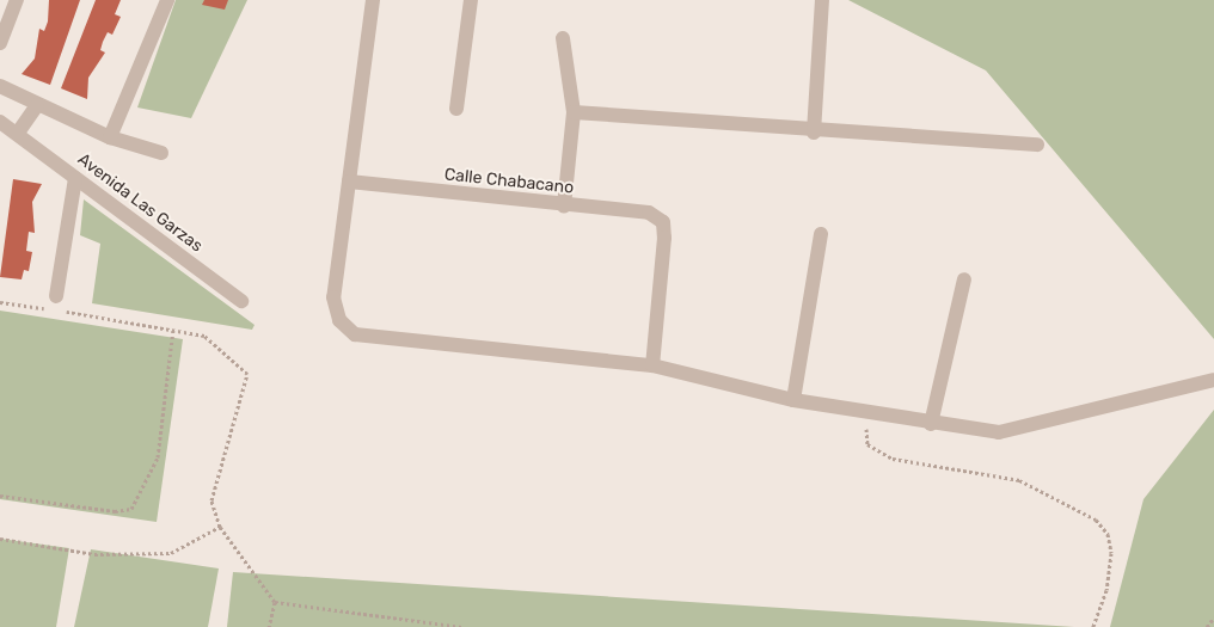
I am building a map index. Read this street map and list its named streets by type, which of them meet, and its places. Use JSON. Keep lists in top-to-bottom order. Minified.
{"streets":{"street":["Calle Chabacano","Avenida Las Garzas"]}}
